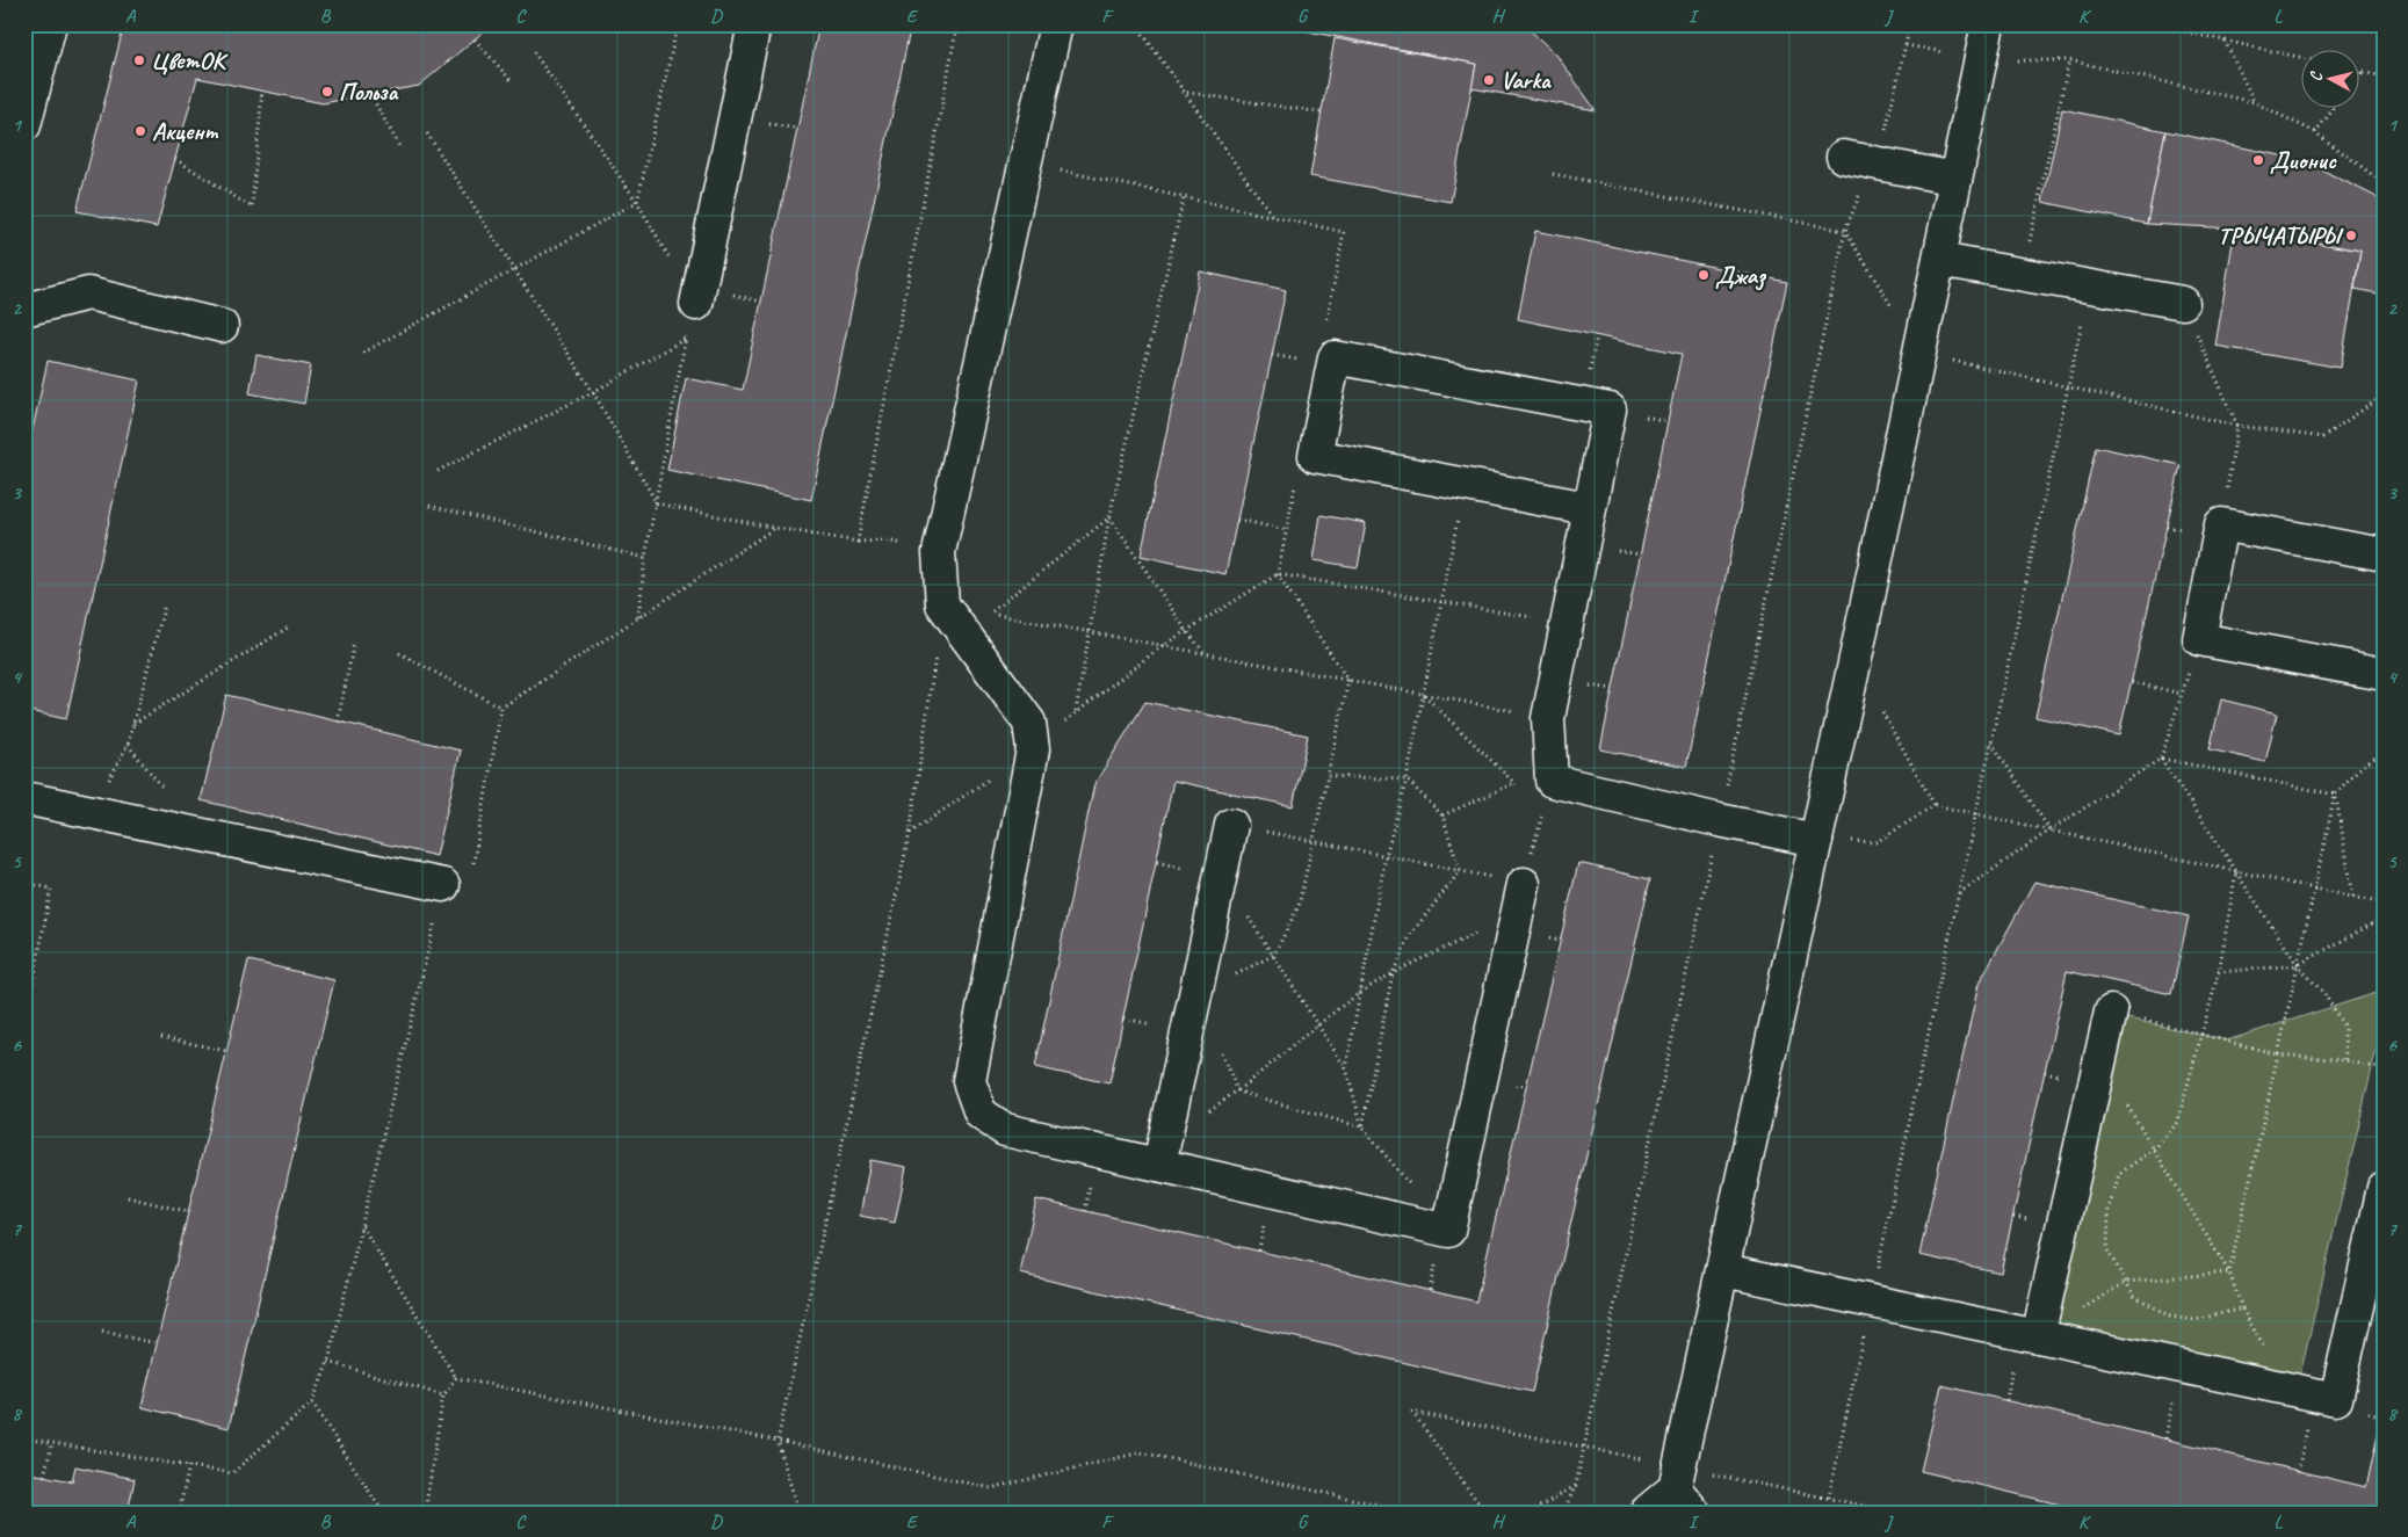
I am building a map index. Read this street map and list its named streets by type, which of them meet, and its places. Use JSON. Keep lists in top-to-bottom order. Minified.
{"places":["ЦветОК","Varka","Польза","Акцент","Дионис","ТРЫЧАТЫРЫ","Джаз"],"north":"left","grid":{"columns":["A","B","C","D","E","F","G","H","I","J","K","L"],"rows":["1","2","3","4","5","6","7","8"]}}
